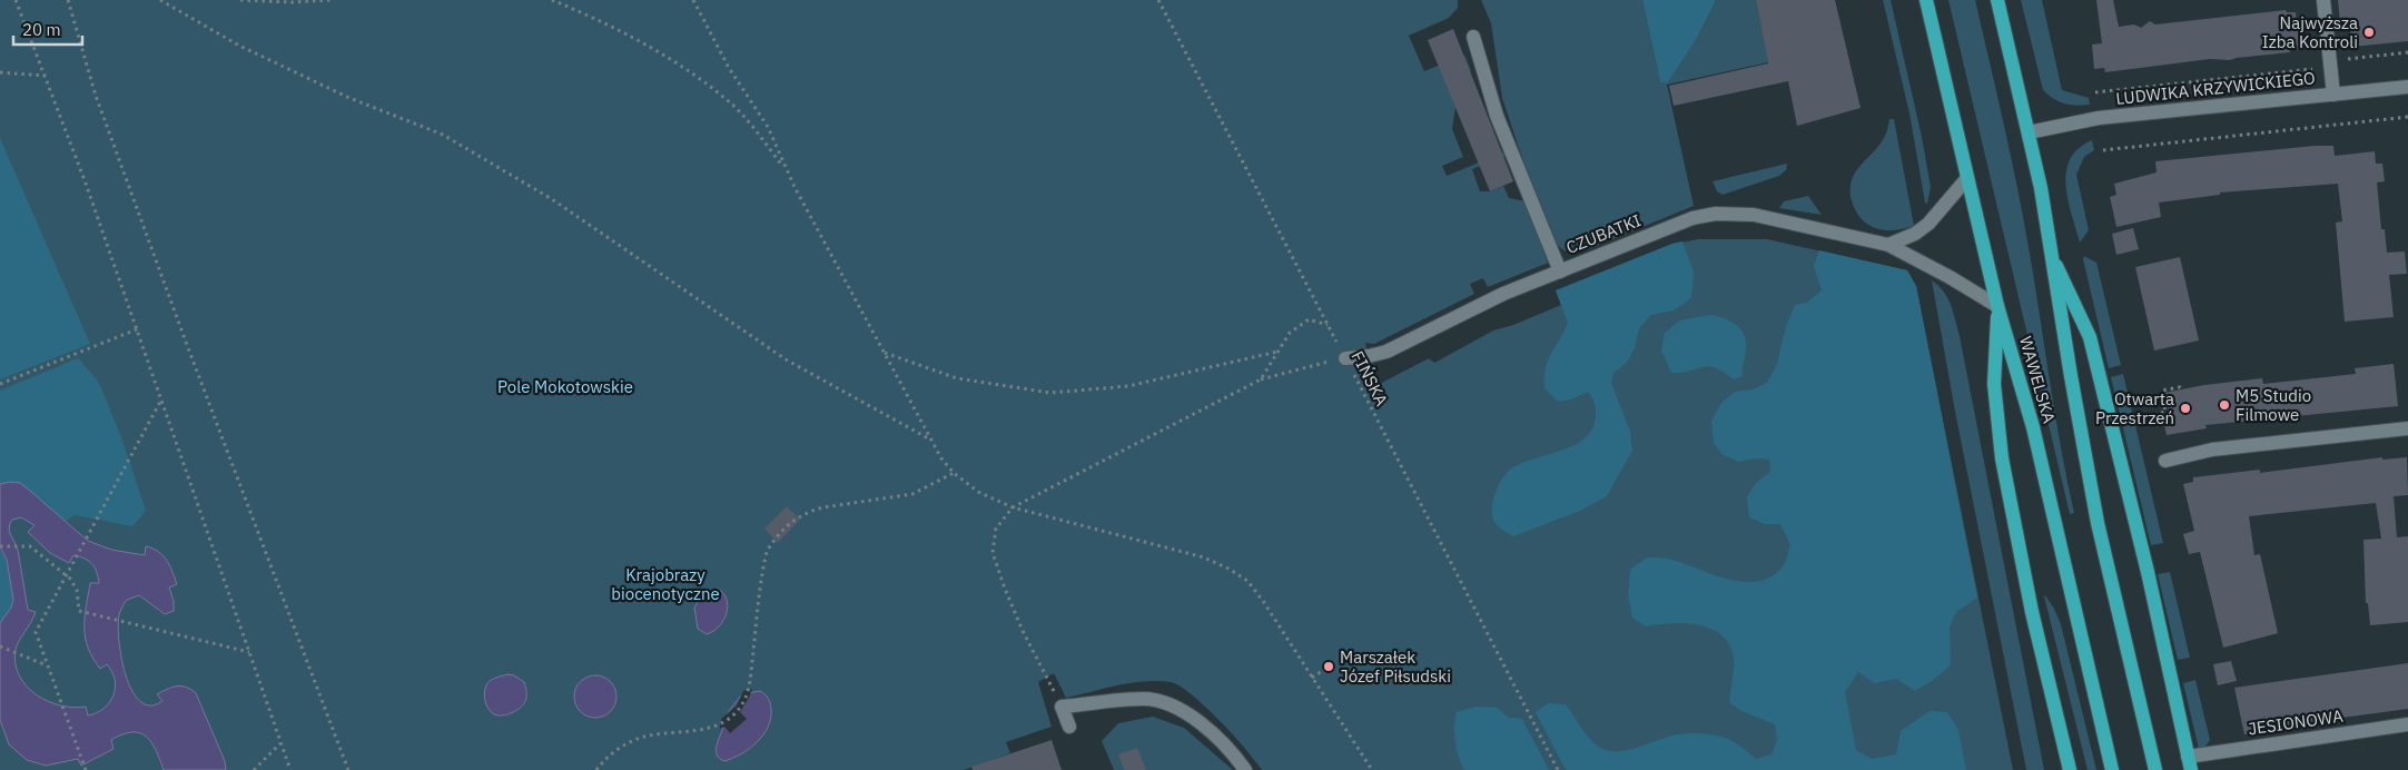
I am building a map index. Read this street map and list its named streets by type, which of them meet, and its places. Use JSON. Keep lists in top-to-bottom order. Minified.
{"streets":{"main road":["WAWELSKA"],"street":["LUDWIKA KRZYWICKIEGO","CZUBATKI","JESIONOWA"],"path":["FIŃSKA"]},"crossings":[["LUDWIKA KRZYWICKIEGO","WAWELSKA"],["CZUBATKI","FIŃSKA"],["CZUBATKI","WAWELSKA"]],"parks":["Pole Mokotowskie","Krajobrazy biocenotyczne"],"places":["Najwyższa Izba Kontroli","M5 Studio Filmowe","Otwarta Przestrzeń","Marszałek Józef Piłsudski"],"scale_bar":"20 m"}
